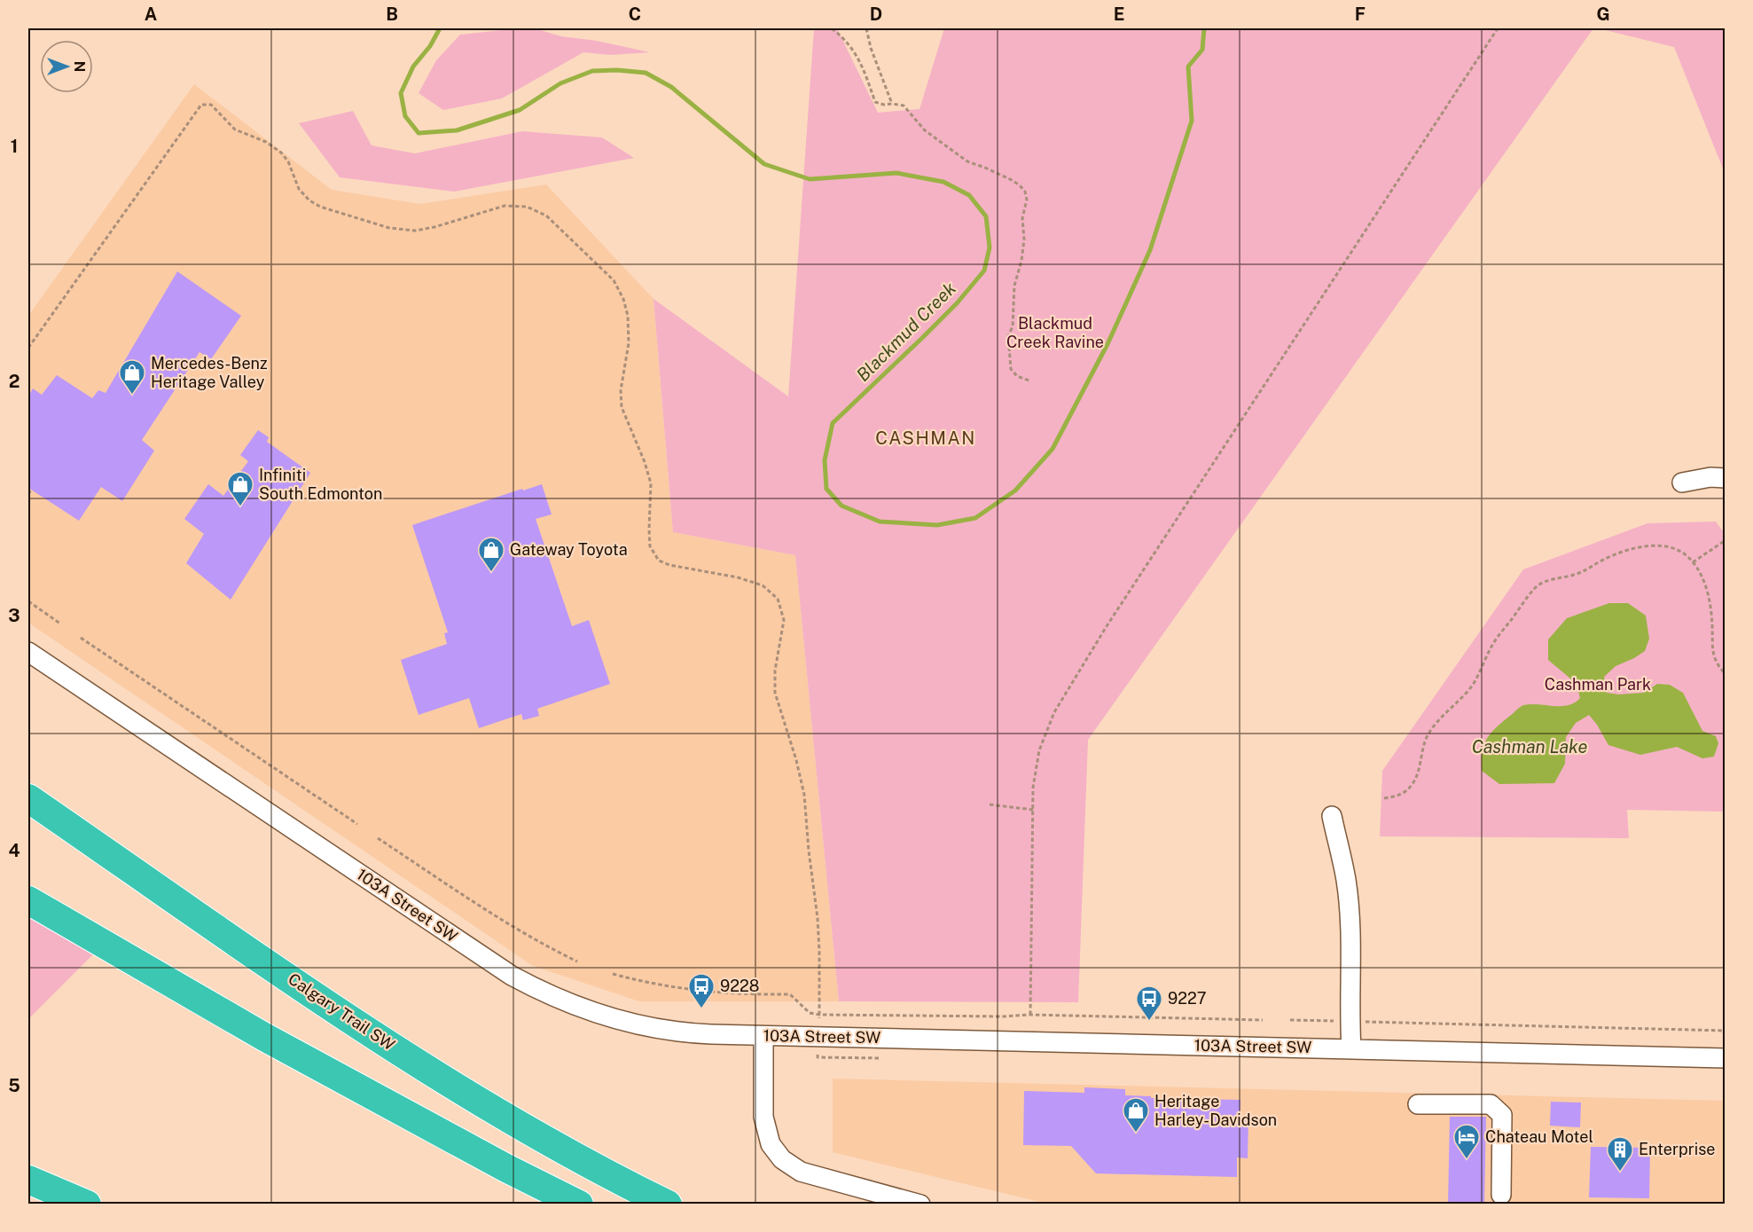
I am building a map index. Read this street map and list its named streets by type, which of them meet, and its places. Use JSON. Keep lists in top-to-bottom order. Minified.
{"streets":{"highway":["Calgary Trail SW"],"street":["103A Street SW"]},"districts":["CASHMAN"],"water":["Blackmud Creek","Cashman Lake"],"parks":["Blackmud Creek Ravine","Cashman Park"],"places":{"shop":["Mercedes-Benz Heritage Valley","Infiniti South Edmonton","Gateway Toyota","Heritage Harley-Davidson"],"bus stop":["9228","9227"],"hotel":["Chateau Motel"],"building":["Enterprise"]},"north":"right","grid":{"columns":["A","B","C","D","E","F","G"],"rows":["1","2","3","4","5"]}}
